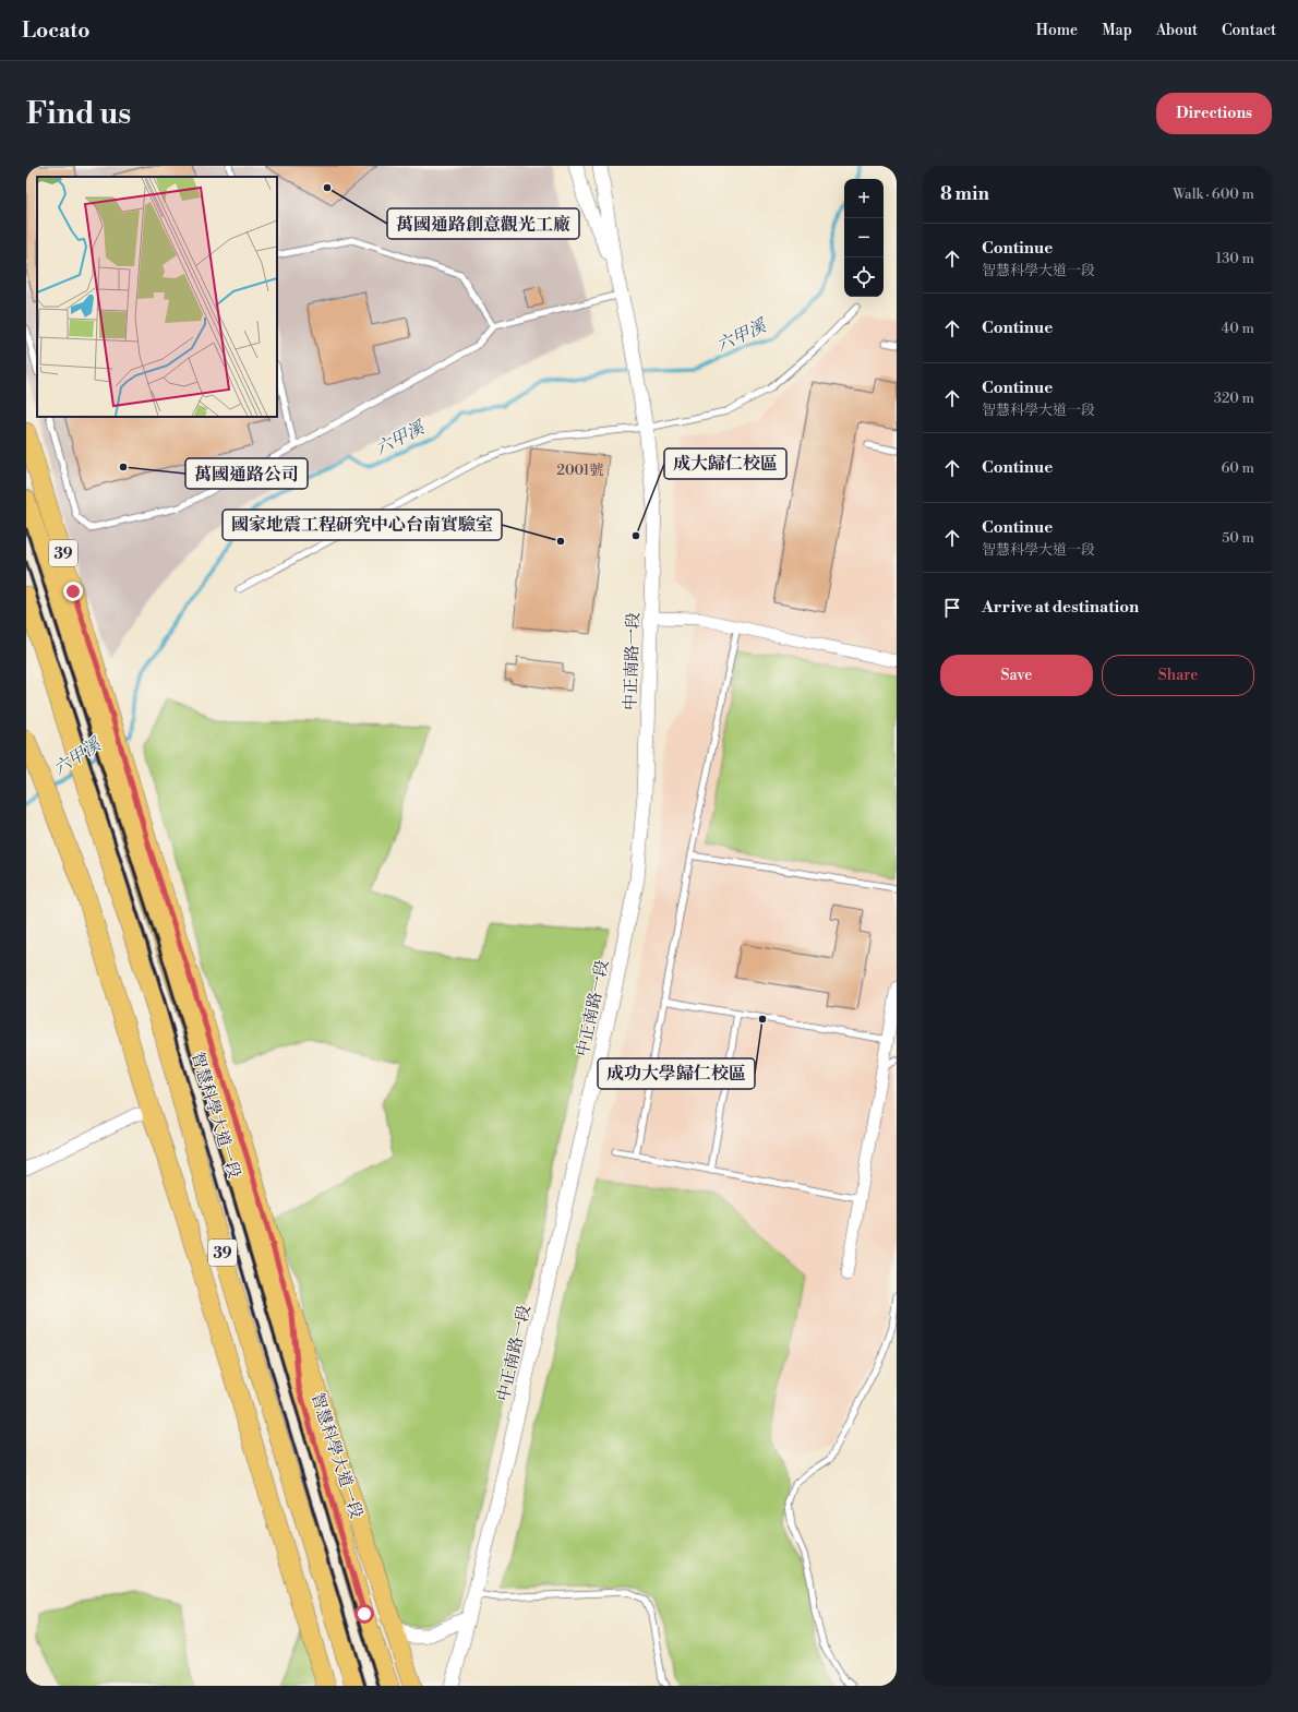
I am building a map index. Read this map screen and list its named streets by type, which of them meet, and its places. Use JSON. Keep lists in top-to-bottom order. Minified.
{"streets":{"main road":["39","智慧科學大道一段"],"street":["中正南路一段"]},"crossings":[["39","智慧科學大道一段"]],"water":["六甲溪"],"places":["萬國通路創意觀光工廠","萬國通路公司","成大歸仁校區","國家地震工程研究中心台南實驗室","成功大學歸仁校區"],"house_numbers":["2001號"],"page":{"header":"Locato","nav":["Home","Map","About","Contact"],"buttons":["Directions",["Save","Share"]],"title":"Find us","heading":["8 min","Walk · 600 m"],"map_buttons":["+","−"],"list":[["Continue","智慧科學大道一段","130 m"],["Continue","40 m"],["Continue","智慧科學大道一段","320 m"],["Continue","60 m"],["Continue","智慧科學大道一段","50 m"],"Arrive at destination"]}}
